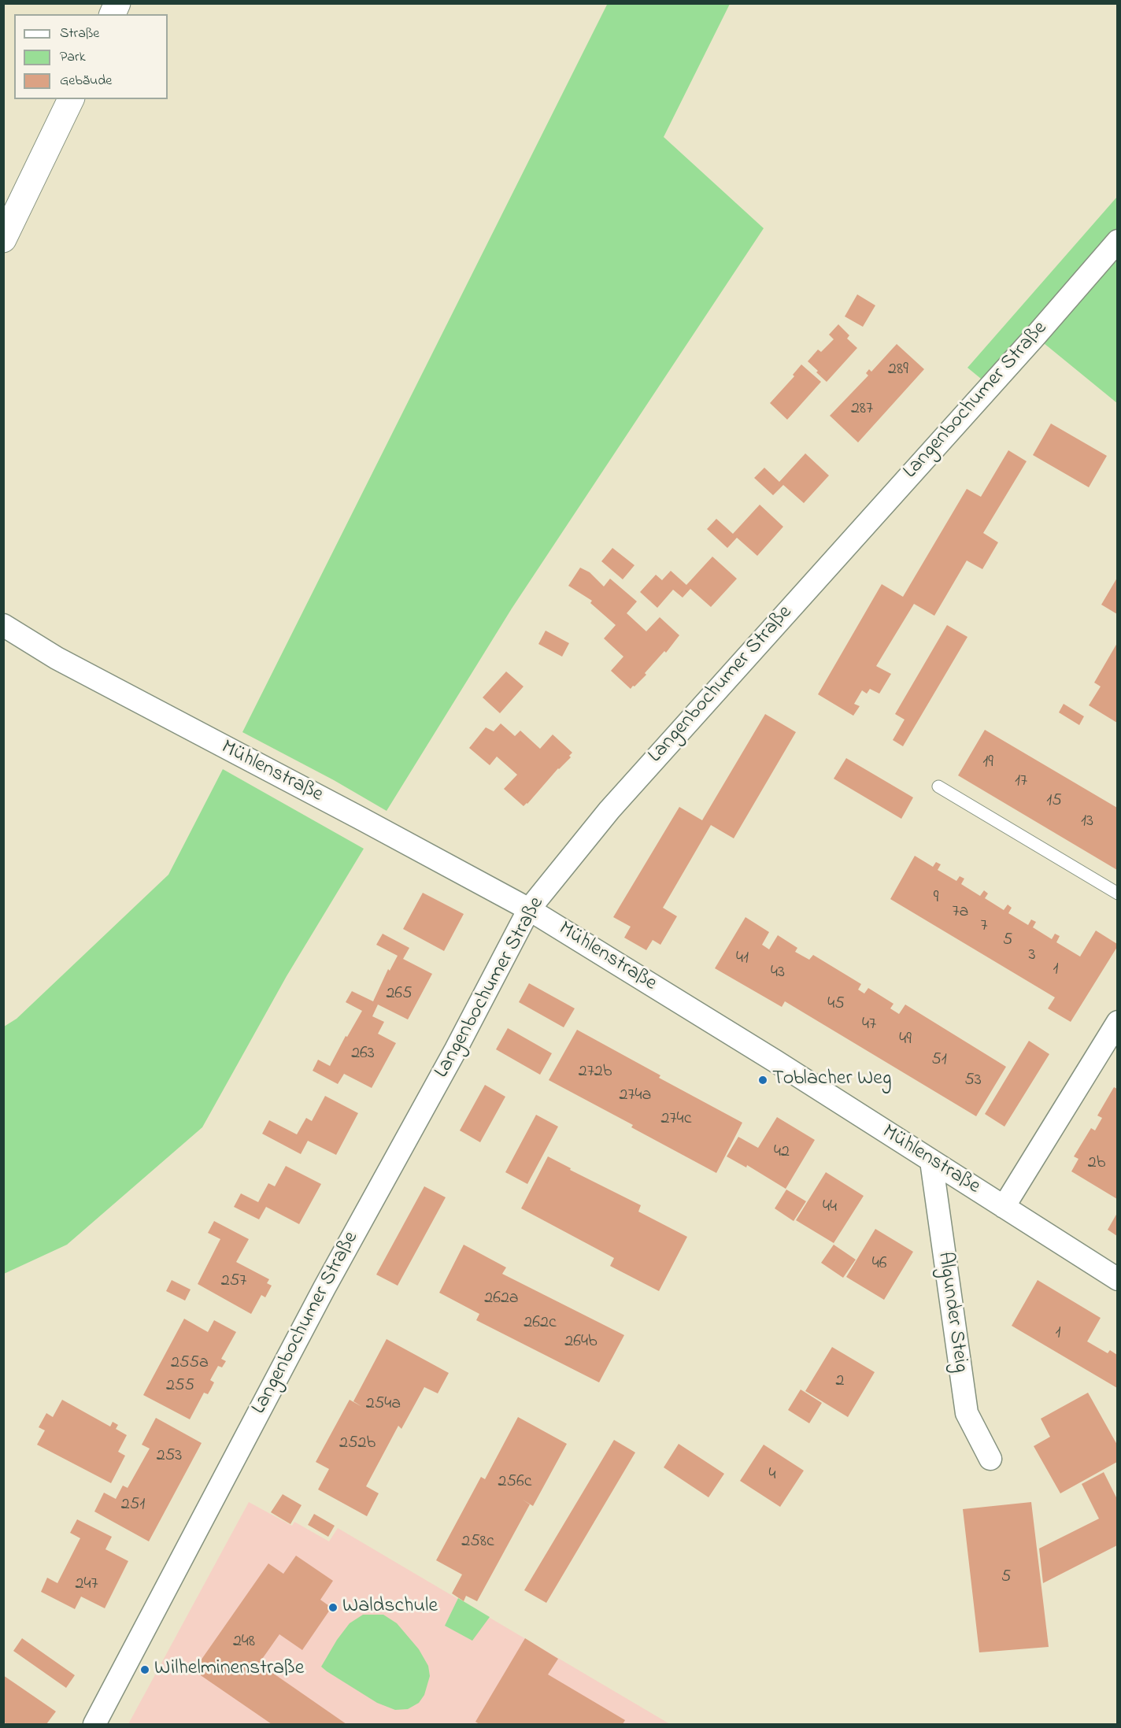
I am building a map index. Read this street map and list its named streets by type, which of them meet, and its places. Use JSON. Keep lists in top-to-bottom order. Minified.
{"streets":{"street":["Langenbochumer Straße","Mühlenstraße","Algunder Steig"]},"crossings":[["Langenbochumer Straße","Mühlenstraße"],["Mühlenstraße","Algunder Steig"]],"places":["Toblacher Weg","Waldschule","Wilhelminenstraße"],"house_numbers":["289","287","19","17","15","13","9","7a","7","5","3","41","1","43","265","45","47","49","263","51","272b","53","274a","274c","42","2b","44","46","257","262a","262c","1","264b","255a","2","255","254a","252b","253","4","256c","251","258c","5","247","248"],"legend":["Straße","Park","Gebäude"]}
